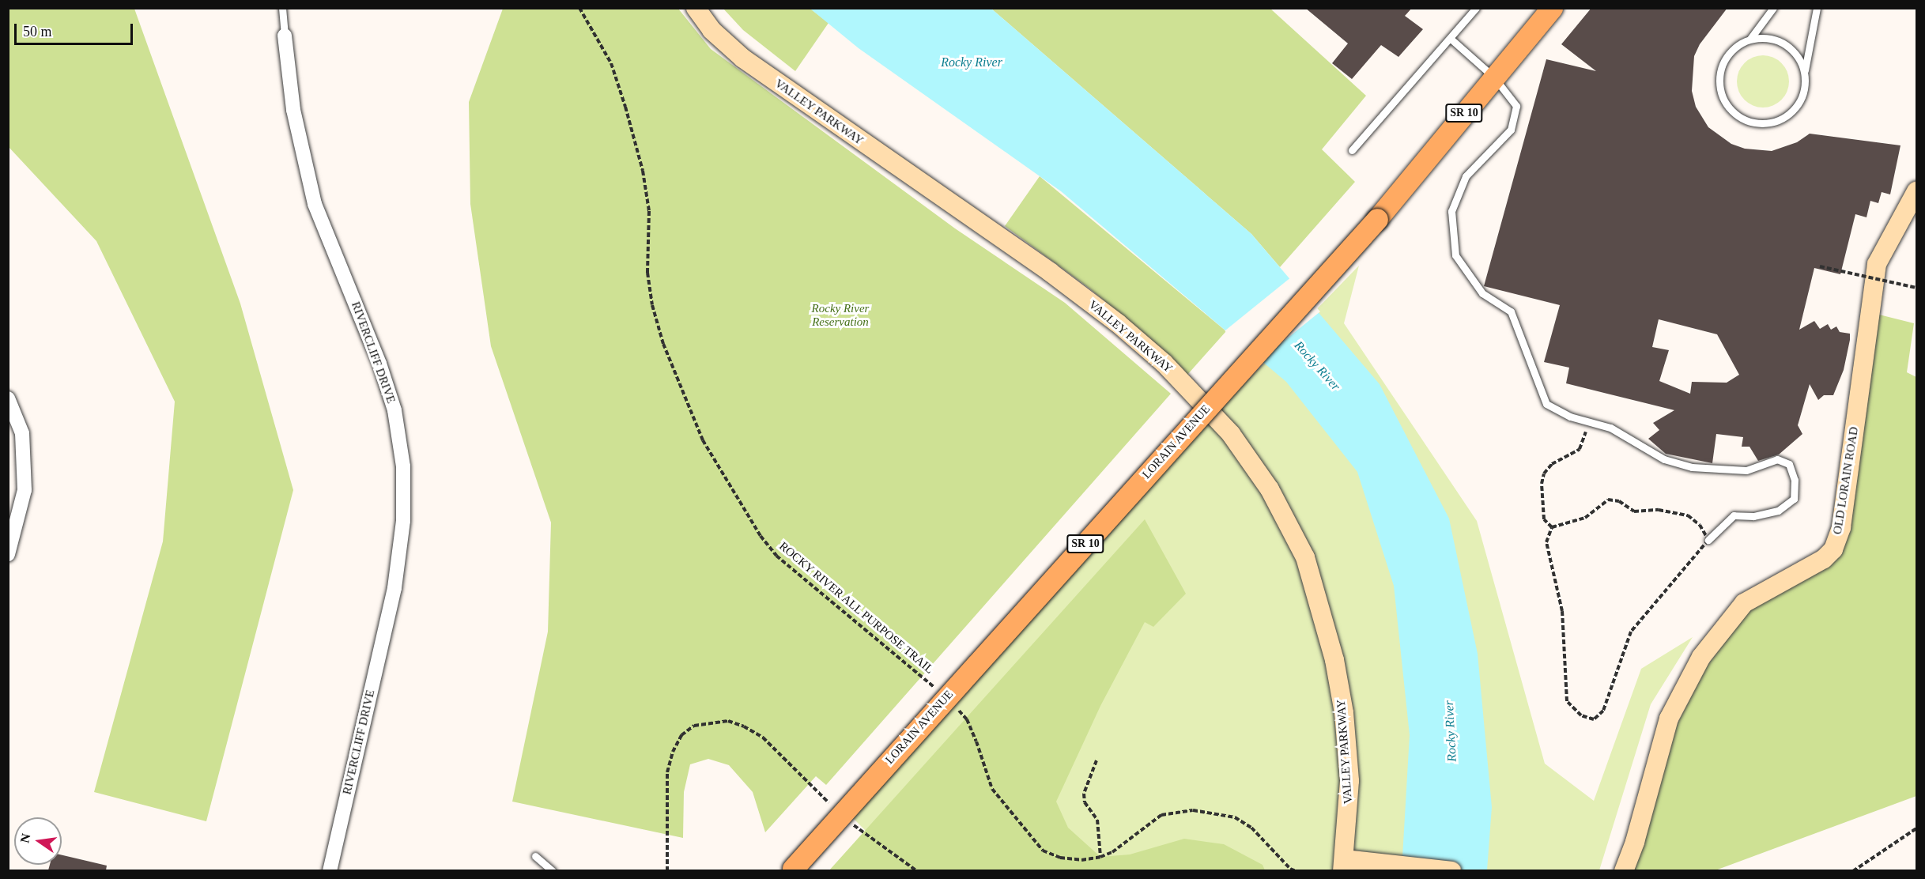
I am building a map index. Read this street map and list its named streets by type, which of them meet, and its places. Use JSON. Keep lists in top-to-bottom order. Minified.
{"streets":{"main road":["SR 10","LORAIN AVENUE"],"street":["VALLEY PARKWAY","RIVERCLIFF DRIVE","OLD LORAIN ROAD"],"path":["ROCKY RIVER ALL PURPOSE TRAIL"]},"water":["Rocky River"],"parks":["Rocky River Reservation"],"scale_bar":"50 m","north":"left"}
